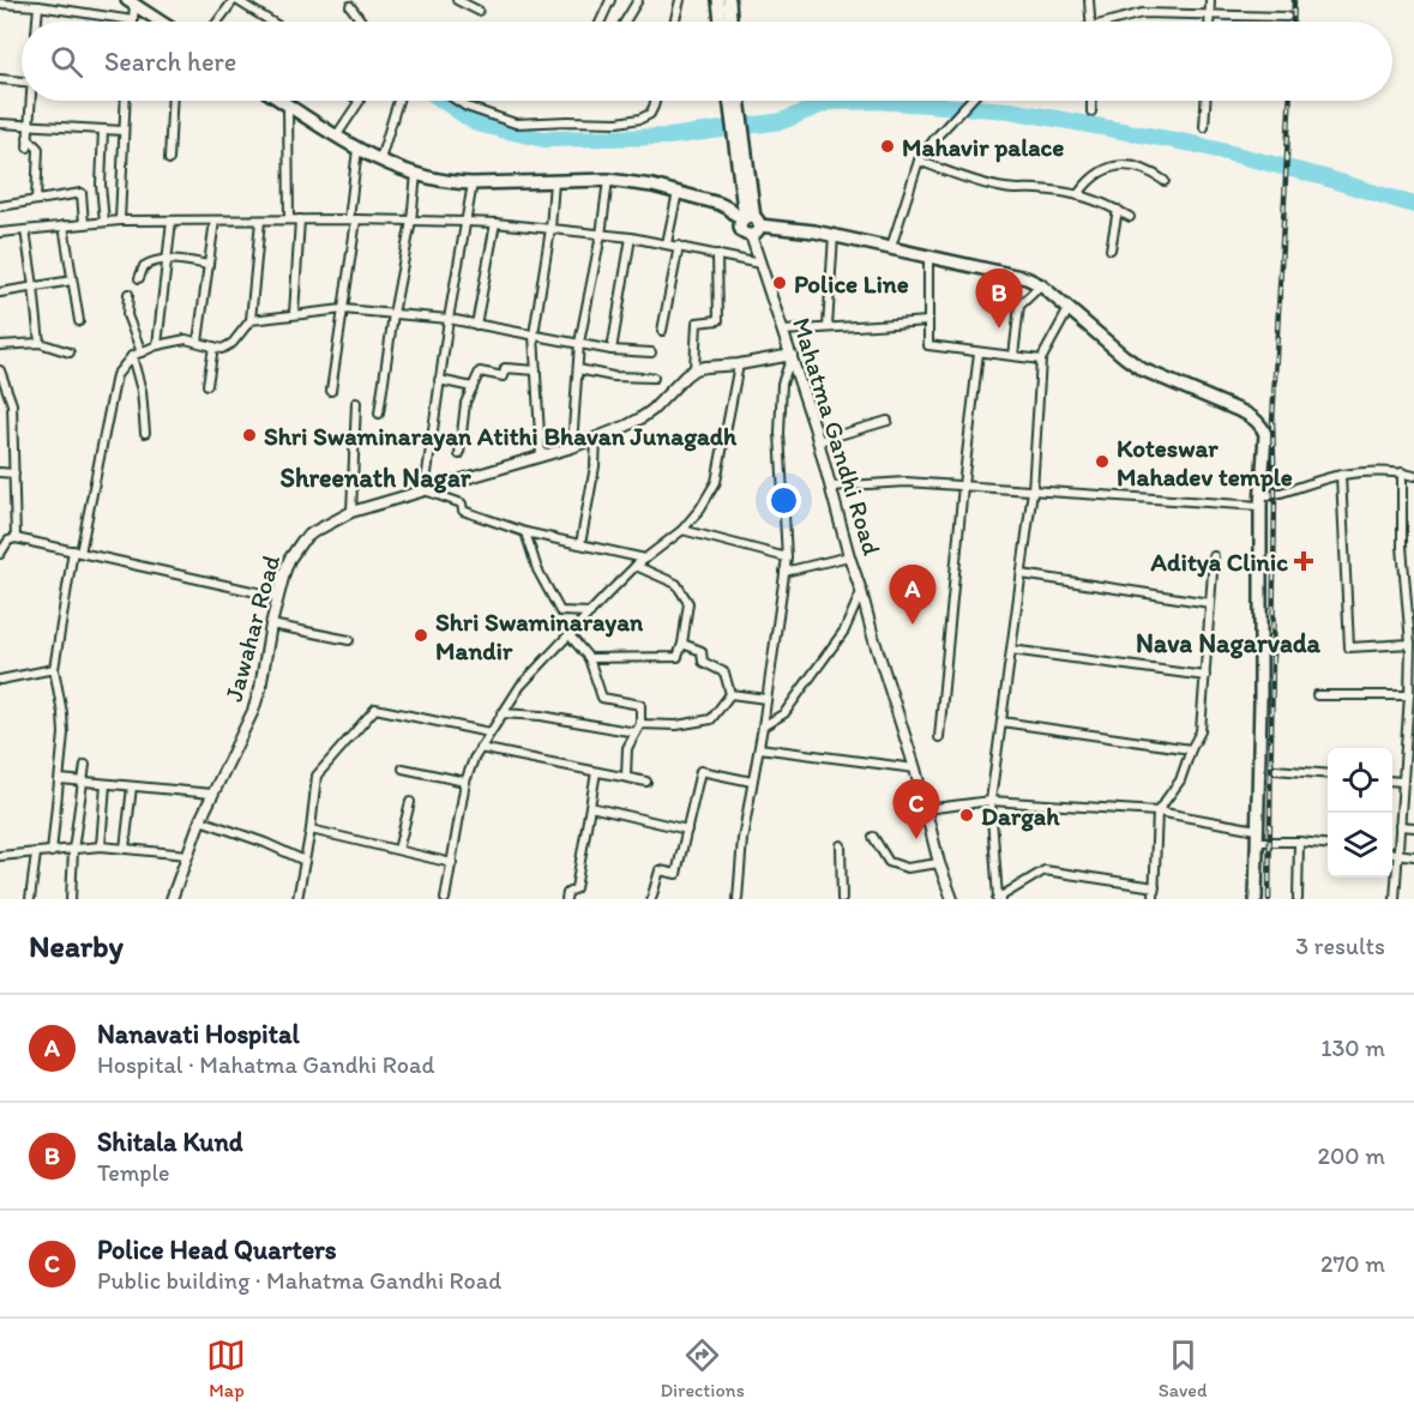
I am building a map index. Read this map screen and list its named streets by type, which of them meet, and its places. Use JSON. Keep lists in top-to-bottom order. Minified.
{"streets":{"main road":["Mahatma Gandhi Road"],"street":["Jawahar Road"]},"districts":["Shreenath Nagar","Nava Nagarvada"],"places":{"other":["Mahavir palace","Police Line","Shri Swaminarayan Atithi Bhavan Junagadh","Koteswar Mahadev temple","Shri Swaminarayan Mandir","Dargah"],"health":["Aditya Clinic"]},"page":{"search":"Search here","pins":["B","A","C"],"heading":["Nearby","3 results"],"list":[{"mark":"A","name":"Nanavati Hospital","note":"Hospital · Mahatma Gandhi Road","value":"130 m"},{"mark":"B","name":"Shitala Kund","note":"Temple","value":"200 m"},{"mark":"C","name":"Police Head Quarters","note":"Public building · Mahatma Gandhi Road","value":"270 m"}],"nav":["Map","Directions","Saved"]}}
